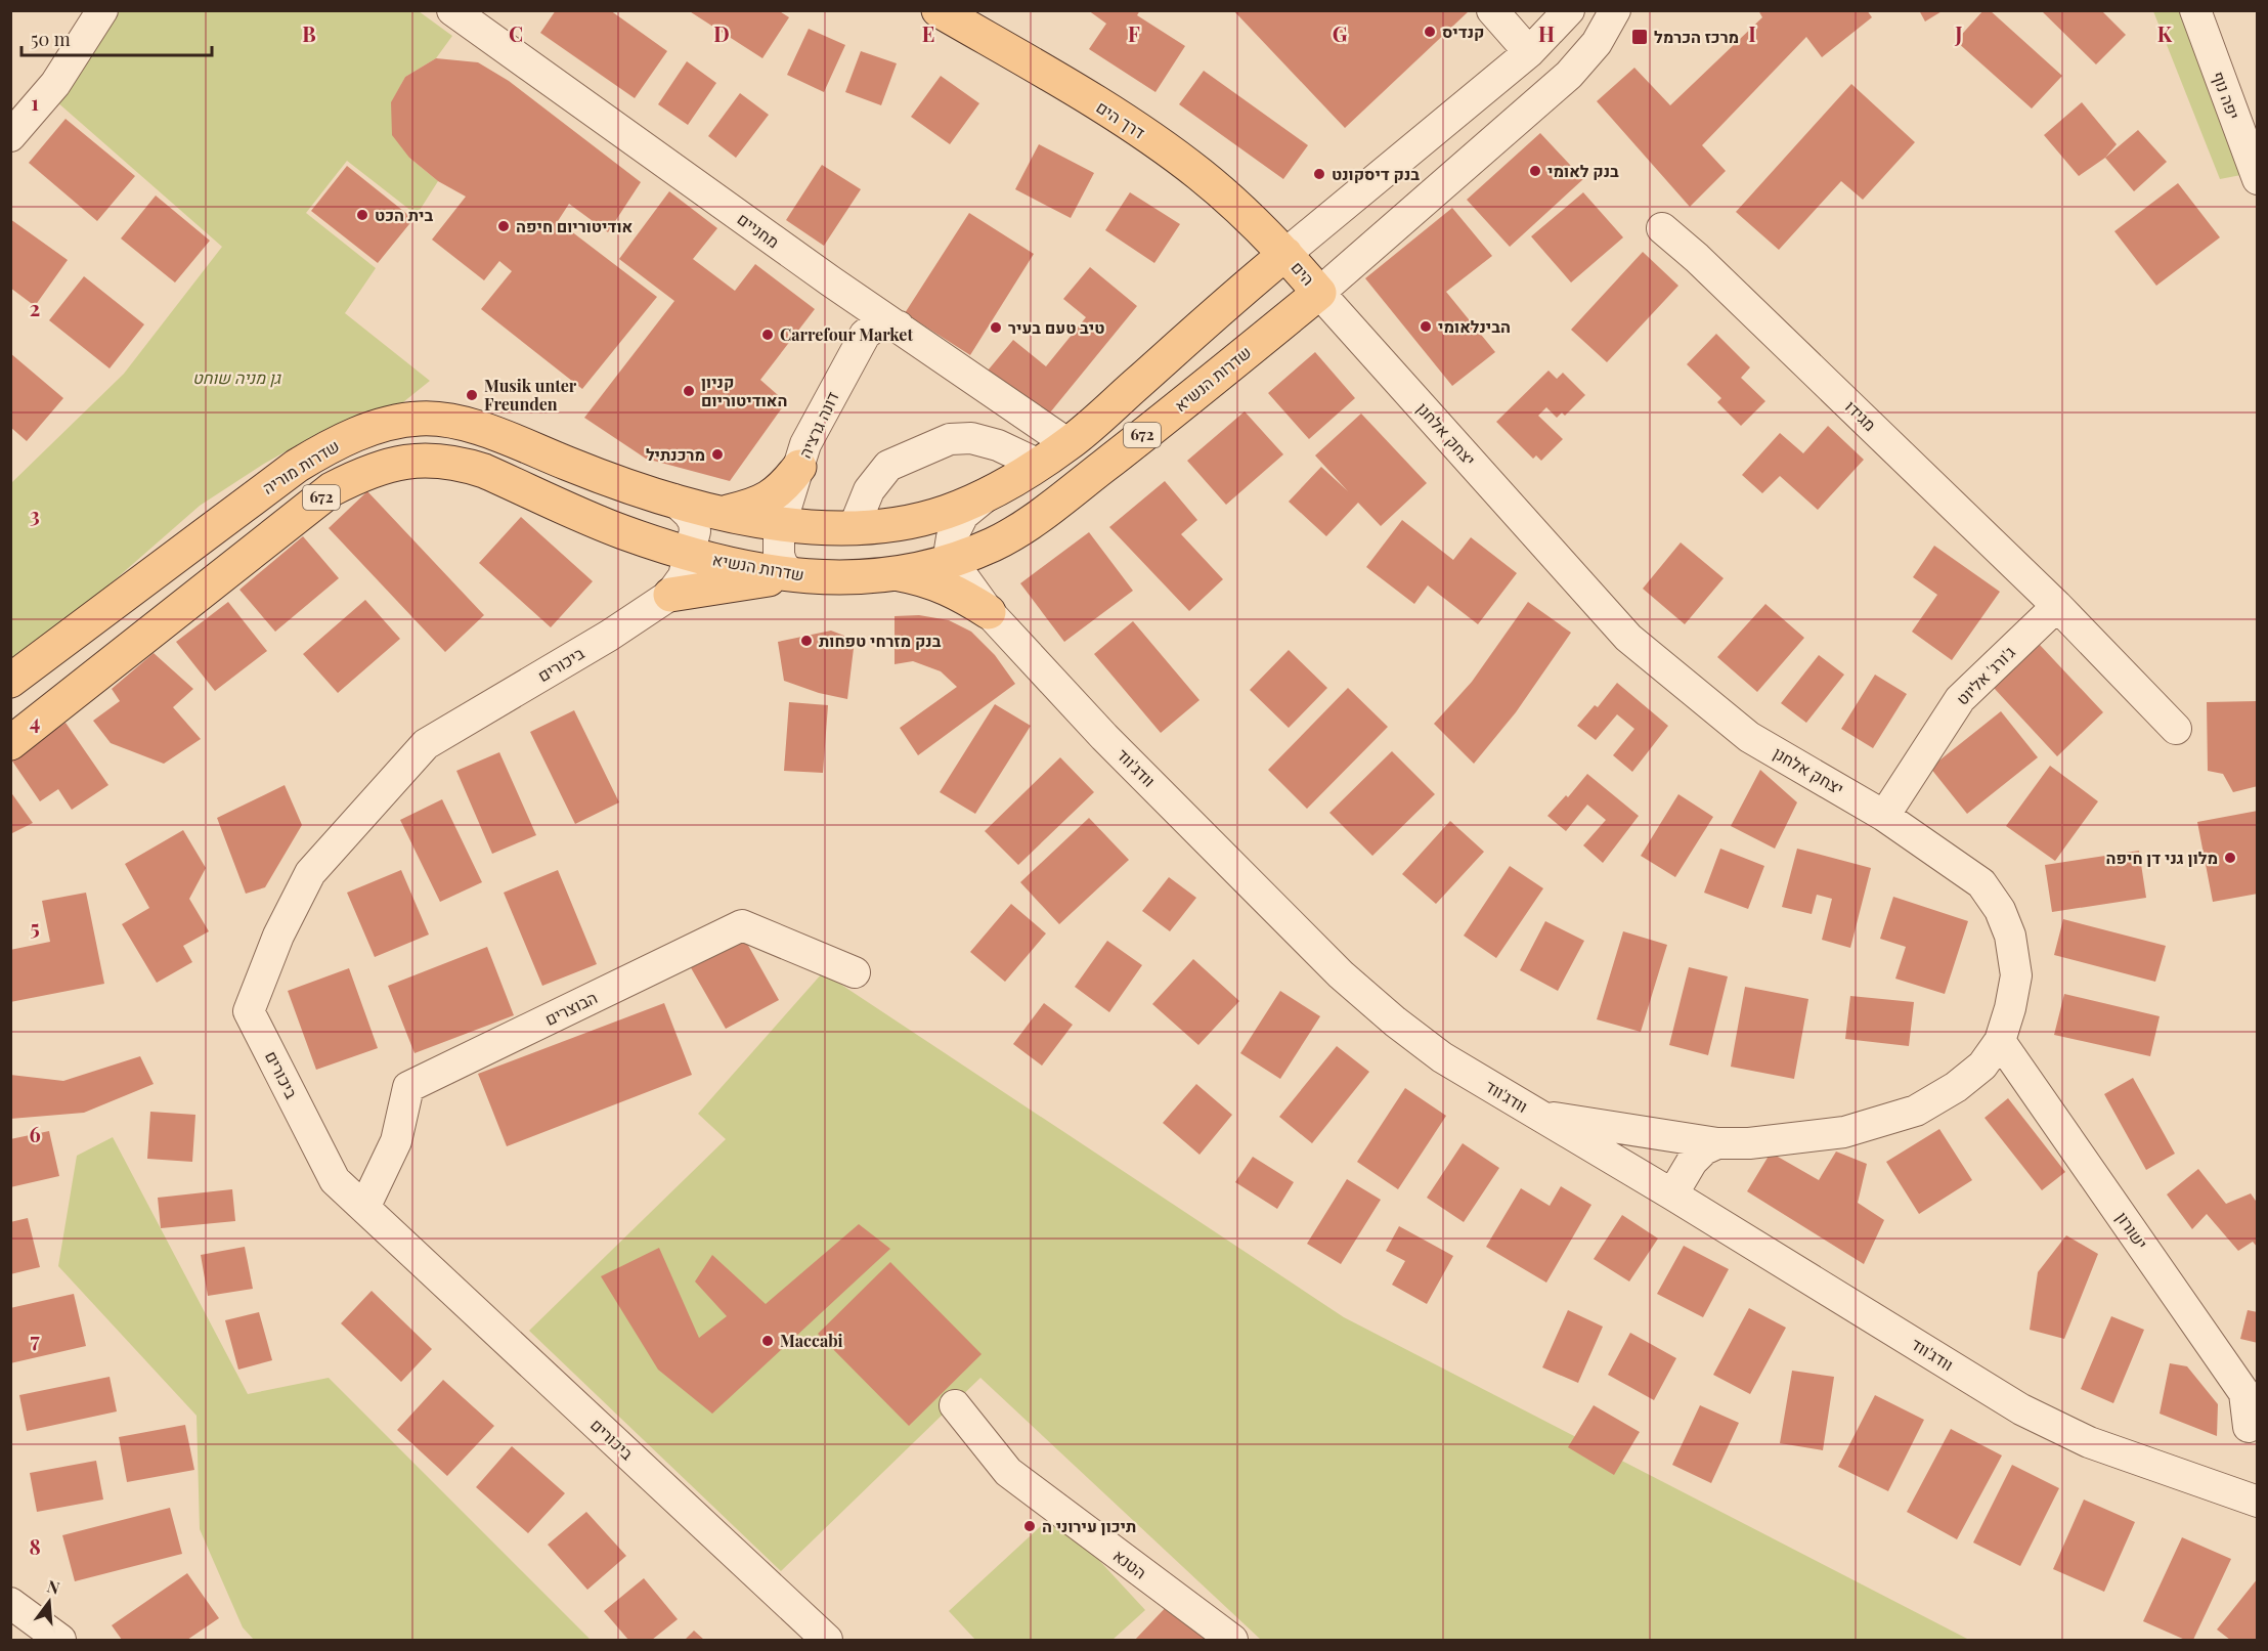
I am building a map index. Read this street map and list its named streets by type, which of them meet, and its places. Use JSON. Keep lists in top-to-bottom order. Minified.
{"streets":{"main road":["דרך הים","הים","שדרות הנשיא","672","שדרות מוריה"],"street":["יפה נוף","מחניים","מגידו","דונה גרציה","יצחק אלחנן","ביכורים","ג'ורג' אליוט","וודג'ווד","הבוצרים","ישורון","הטנא"]},"crossings":[["דרך הים","הים"],["דרך הים","672"],["מחניים","דונה גרציה"],["מחניים","672"],["הים","שדרות הנשיא"],["הים","יצחק אלחנן"],["הים","672"],["שדרות הנשיא","דונה גרציה"],["שדרות הנשיא","יצחק אלחנן"],["שדרות הנשיא","672"],["שדרות הנשיא","ביכורים"],["שדרות הנשיא","וודג'ווד"],["מגידו","ג'ורג' אליוט"],["דונה גרציה","672"],["דונה גרציה","שדרות מוריה"],["יצחק אלחנן","ג'ורג' אליוט"],["יצחק אלחנן","וודג'ווד"],["יצחק אלחנן","ישורון"],["672","שדרות מוריה"],["672","ביכורים"],["672","וודג'ווד"],["שדרות מוריה","ביכורים"],["ביכורים","הבוצרים"]],"parks":["גן מניה שוחט"],"places":{"other":["קנדיס","בנק לאומי","בנק דיסקונט","בית הכט","אודיטוריום חיפה","הבינלאומי","טיב טעם בעיר","Carrefour Market","קניון האודיטוריום","Musik unter Freunden","מרכנתיל","בנק מזרחי טפחות","מלון גני דן חיפה","Maccabi","תיכון עירוני ה"],"transit":["מרכז הכרמל"]},"scale_bar":"50 m","north":"top","grid":{"columns":["B","C","D","E","F","G","H","I","J","K"],"rows":["1","2","3","4","5","6","7","8"]}}
